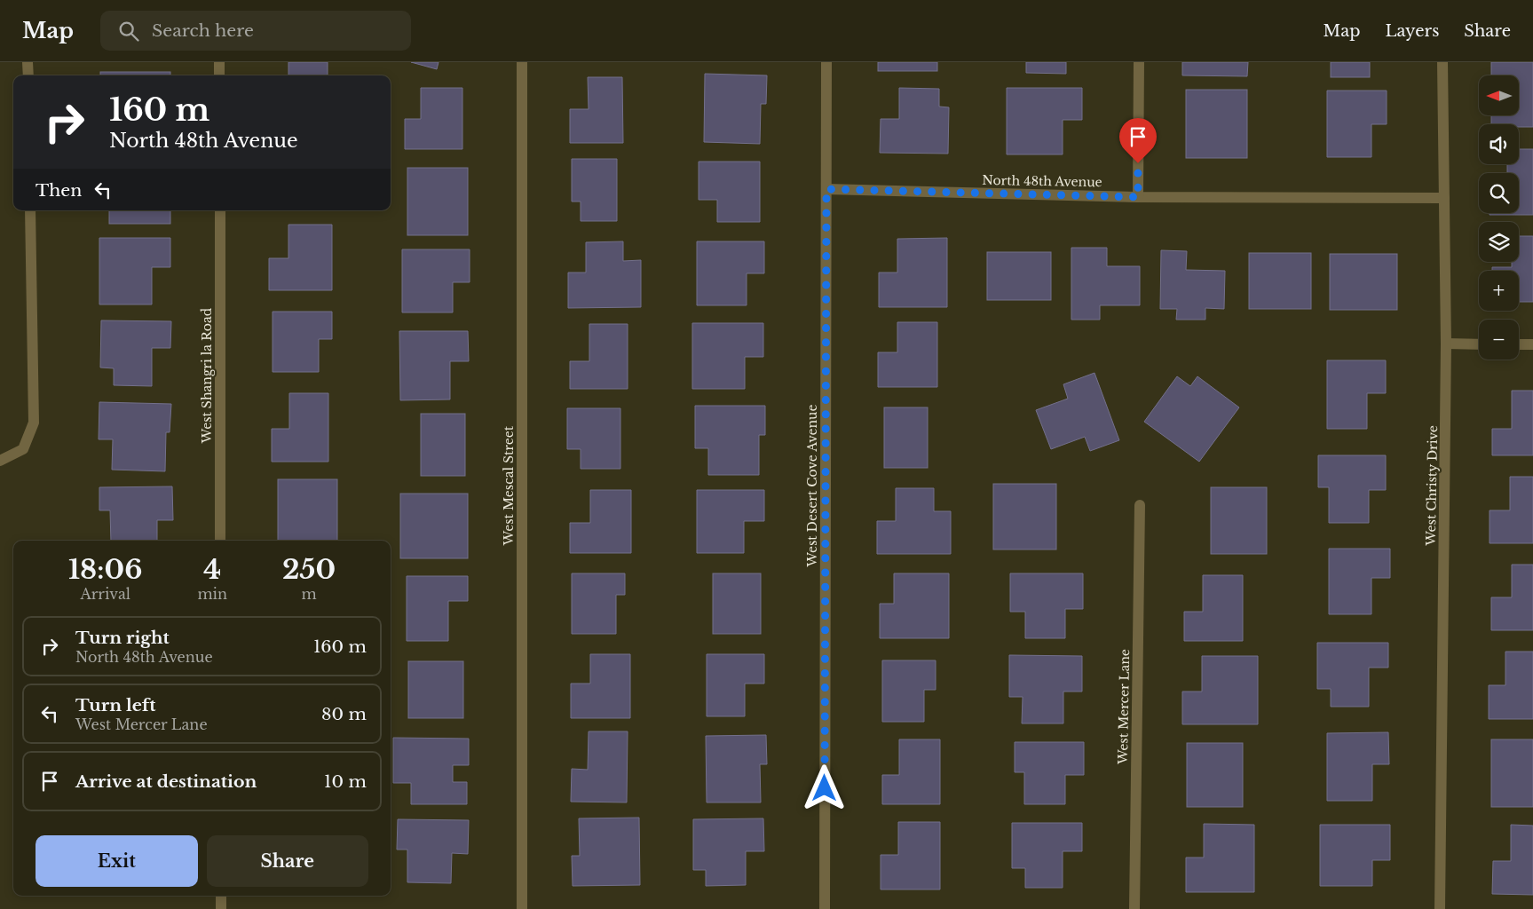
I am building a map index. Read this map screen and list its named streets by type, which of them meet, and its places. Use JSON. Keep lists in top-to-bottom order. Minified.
{"streets":{"street":["North 48th Avenue","West Shangri la Road","West Mescal Street","West Desert Cove Avenue","West Christy Drive","West Mercer Lane"]},"crossings":[["North 48th Avenue","West Desert Cove Avenue"],["North 48th Avenue","West Christy Drive"]],"north":"left","page":{"header":"Map","search":"Search here","nav":["Map","Layers","Share"],"map_buttons":["+","−"],"turn":["160 m","North 48th Avenue"],"then":"Then","eta":["18:06","Arrival","4","min","250","m"],"list":[{"name":"Turn right","note":"North 48th Avenue","value":"160 m"},{"name":"Turn left","note":"West Mercer Lane","value":"80 m"},{"name":"Arrive at destination","value":"10 m"}],"buttons":["Exit","Share"]}}
